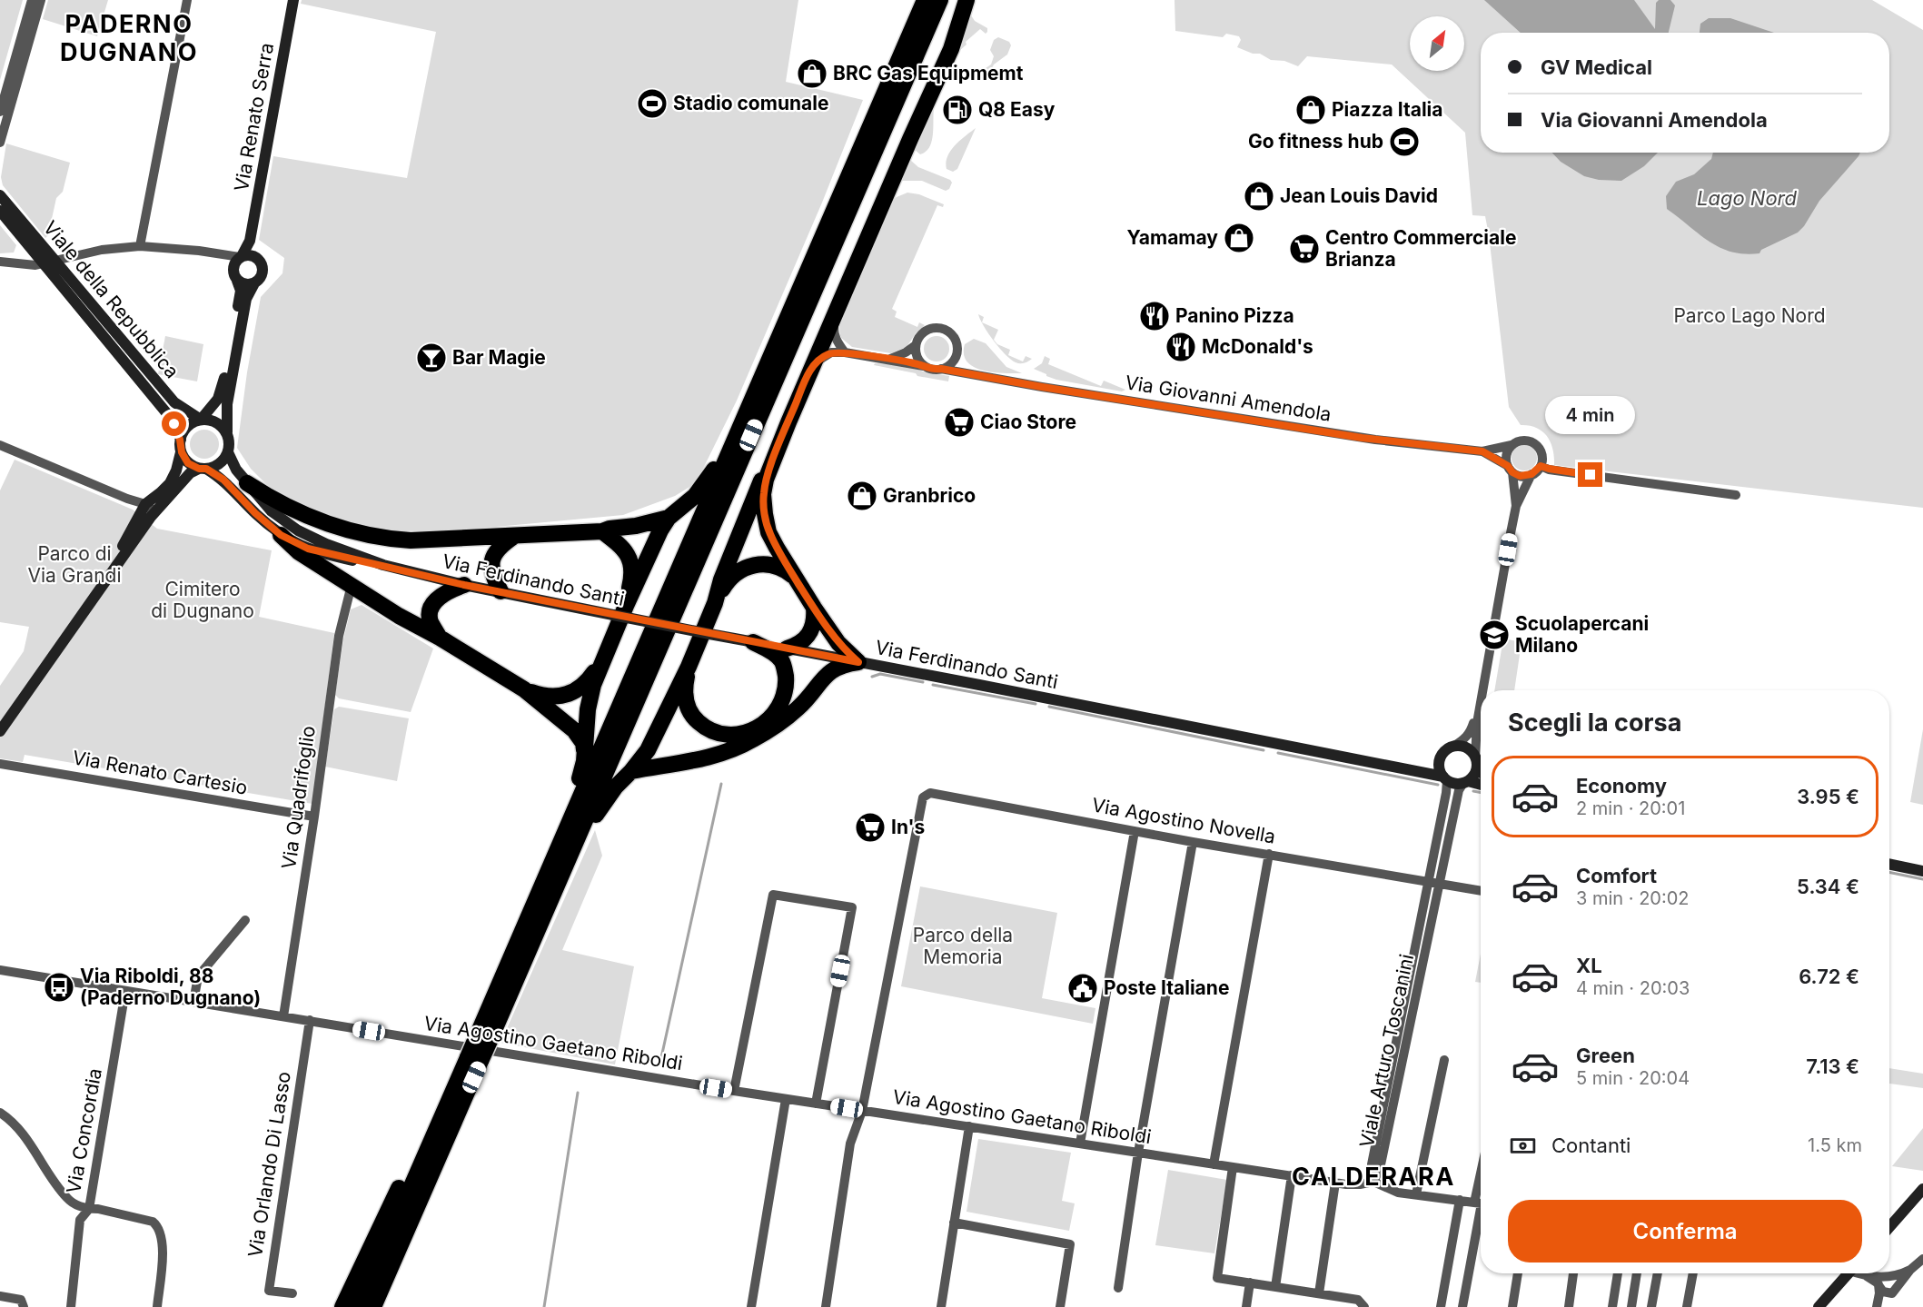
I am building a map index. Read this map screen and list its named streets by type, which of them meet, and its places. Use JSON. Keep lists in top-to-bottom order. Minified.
{"streets":{"main road":["Via Renato Serra","Viale della Repubblica","Via Ferdinando Santi"],"street":["Via Giovanni Amendola","Via Renato Cartesio","Via Quadrifoglio","Via Agostino Novella","Via Agostino Gaetano Riboldi","Viale Arturo Toscanini","Via Concordia","Via Orlando Di Lasso"]},"crossings":[["Via Ferdinando Santi","Viale Arturo Toscanini"],["Via Renato Cartesio","Via Quadrifoglio"],["Via Quadrifoglio","Via Agostino Gaetano Riboldi"],["Via Agostino Novella","Via Agostino Gaetano Riboldi"],["Via Agostino Novella","Viale Arturo Toscanini"],["Via Agostino Gaetano Riboldi","Viale Arturo Toscanini"],["Via Agostino Gaetano Riboldi","Via Concordia"],["Via Agostino Gaetano Riboldi","Via Orlando Di Lasso"]],"districts":["PADERNO DUGNANO","CALDERARA"],"water":["Lago Nord"],"parks":["Parco Lago Nord","Parco di Via Grandi","Cimitero di Dugnano","Parco della Memoria"],"places":{"shop":["BRC Gas Equipmemt","Piazza Italia","Jean Louis David","Yamamay","Granbrico"],"sports":["Stadio comunale","Go fitness hub"],"fuel station":["Q8 Easy"],"supermarket":["Centro Commerciale Brianza","Ciao Store","In's"],"restaurant":["Panino Pizza","McDonald's"],"bar":["Bar Magie"],"school or university":["Scuolapercani Milano"],"bus stop":["Via Riboldi, 88 (Paderno Dugnano)"],"public building":["Poste Italiane"]},"north":"top right","page":{"banner":["GV Medical","Via Giovanni Amendola"],"bubble":"4 min","heading":"Scegli la corsa","list":[{"name":"Economy","note":"2 min · 20:01","value":"3.95 €"},{"name":"Comfort","note":"3 min · 20:02","value":"5.34 €"},{"name":"XL","note":"4 min · 20:03","value":"6.72 €"},{"name":"Green","note":"5 min · 20:04","value":"7.13 €"}],"pay":["Contanti","1.5 km"],"buttons":"Conferma"}}
